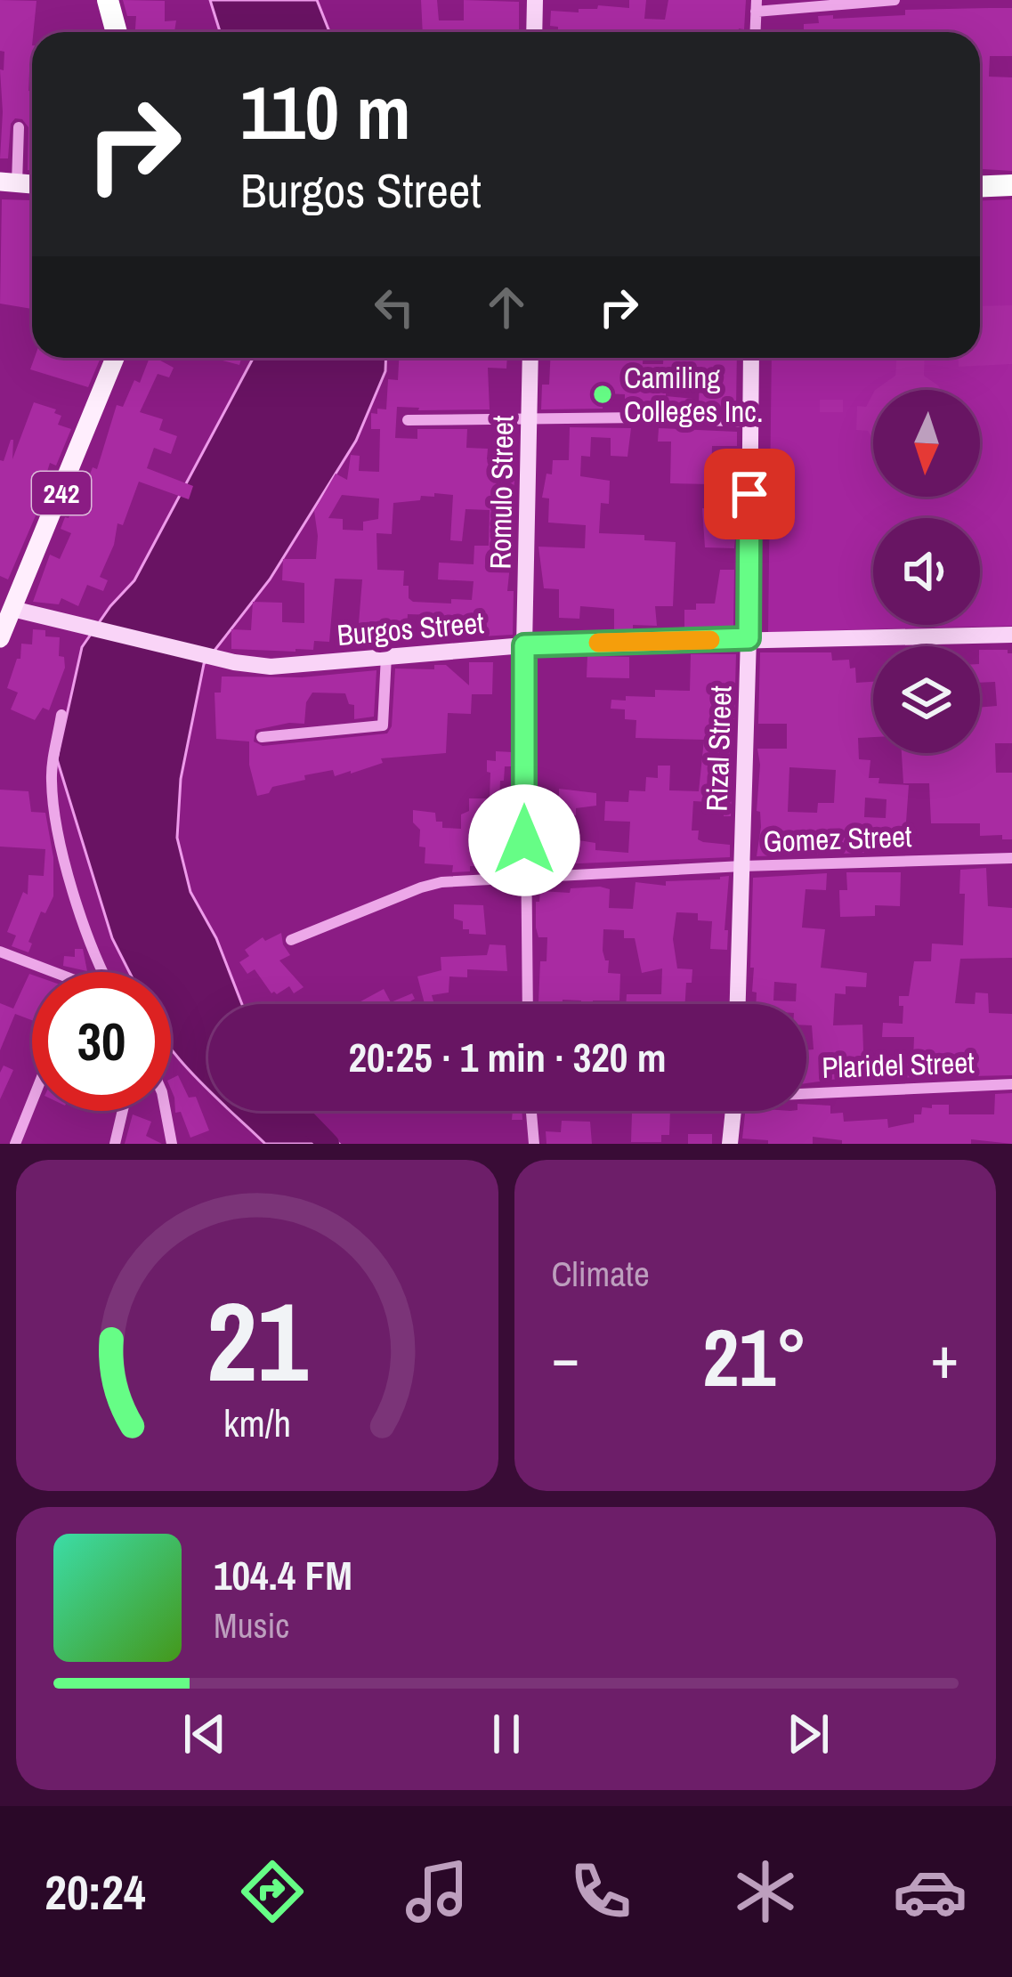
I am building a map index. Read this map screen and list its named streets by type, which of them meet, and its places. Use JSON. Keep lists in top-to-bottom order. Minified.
{"streets":{"main road":["242"],"street":["Romulo Street","Burgos Street","Rizal Street","Gomez Street","Plaridel Street"]},"crossings":[["Romulo Street","Burgos Street"],["Romulo Street","Gomez Street"],["242","Burgos Street"],["Burgos Street","Rizal Street"],["Rizal Street","Gomez Street"]],"places":["Camiling Colleges Inc."],"north":"bottom","page":{"turn":["110 m","Burgos Street"],"limit":"30","trip":"20:25 · 1 min · 320 m","tile":"Climate","heat":["−","21°","+"],"song":["104.4 FM","Music"],"tabs":"20:24","gauge":["21","km/h"]}}
